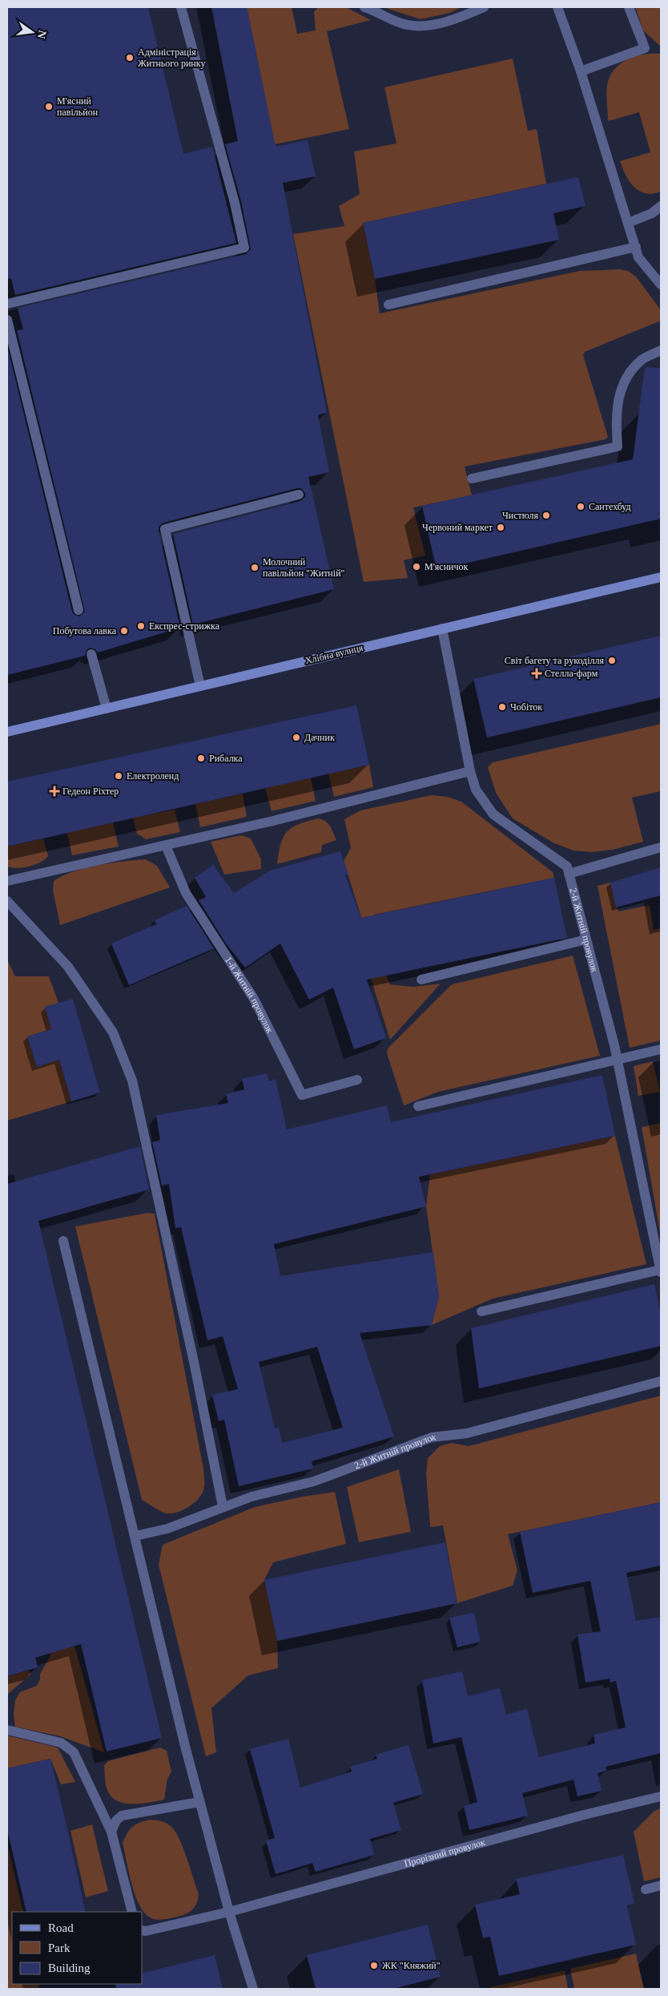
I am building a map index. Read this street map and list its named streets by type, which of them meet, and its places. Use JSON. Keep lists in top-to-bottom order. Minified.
{"streets":{"street":["Хлібна вулиця","2-й Житній провулок","1-й Житній провулок","Прорізний провулок"]},"crossings":[["Хлібна вулиця","2-й Житній провулок"]],"places":{"other":["Адміністрація Житнього ринку","М'ясний павільйон","Сантехбуд","Чистюля","Червоний маркет","М'ясничок","Молочний павільйон \"Житній\"","Експрес-стрижка","Побутова лавка","Світ багету та рукоділля","Чобіток","Дачник","Рибалка","Електроленд","ЖК \"Княжий\""],"health":["Стелла-фарм","Гедеон Ріхтер"]},"legend":["Road","Park","Building"],"north":"right"}
